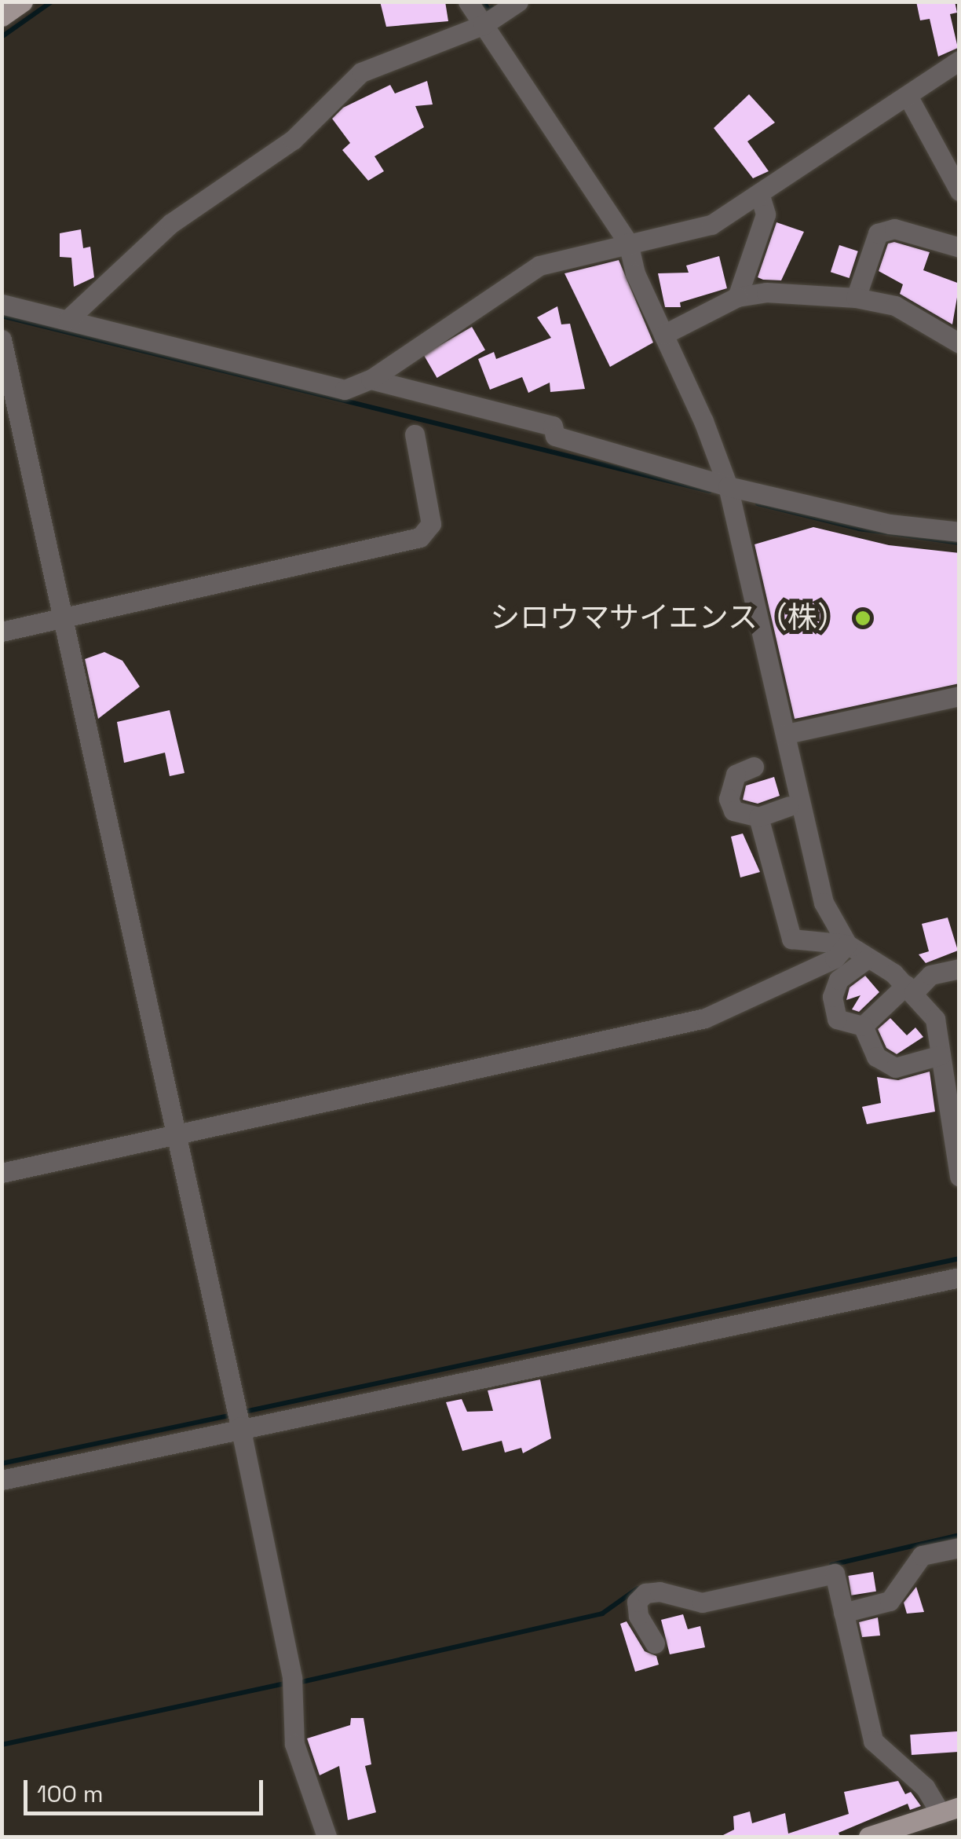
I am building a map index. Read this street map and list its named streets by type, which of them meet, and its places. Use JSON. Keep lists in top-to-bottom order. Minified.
{"places":["シロウマサイエンス（株）"],"scale_bar":"100 m"}
